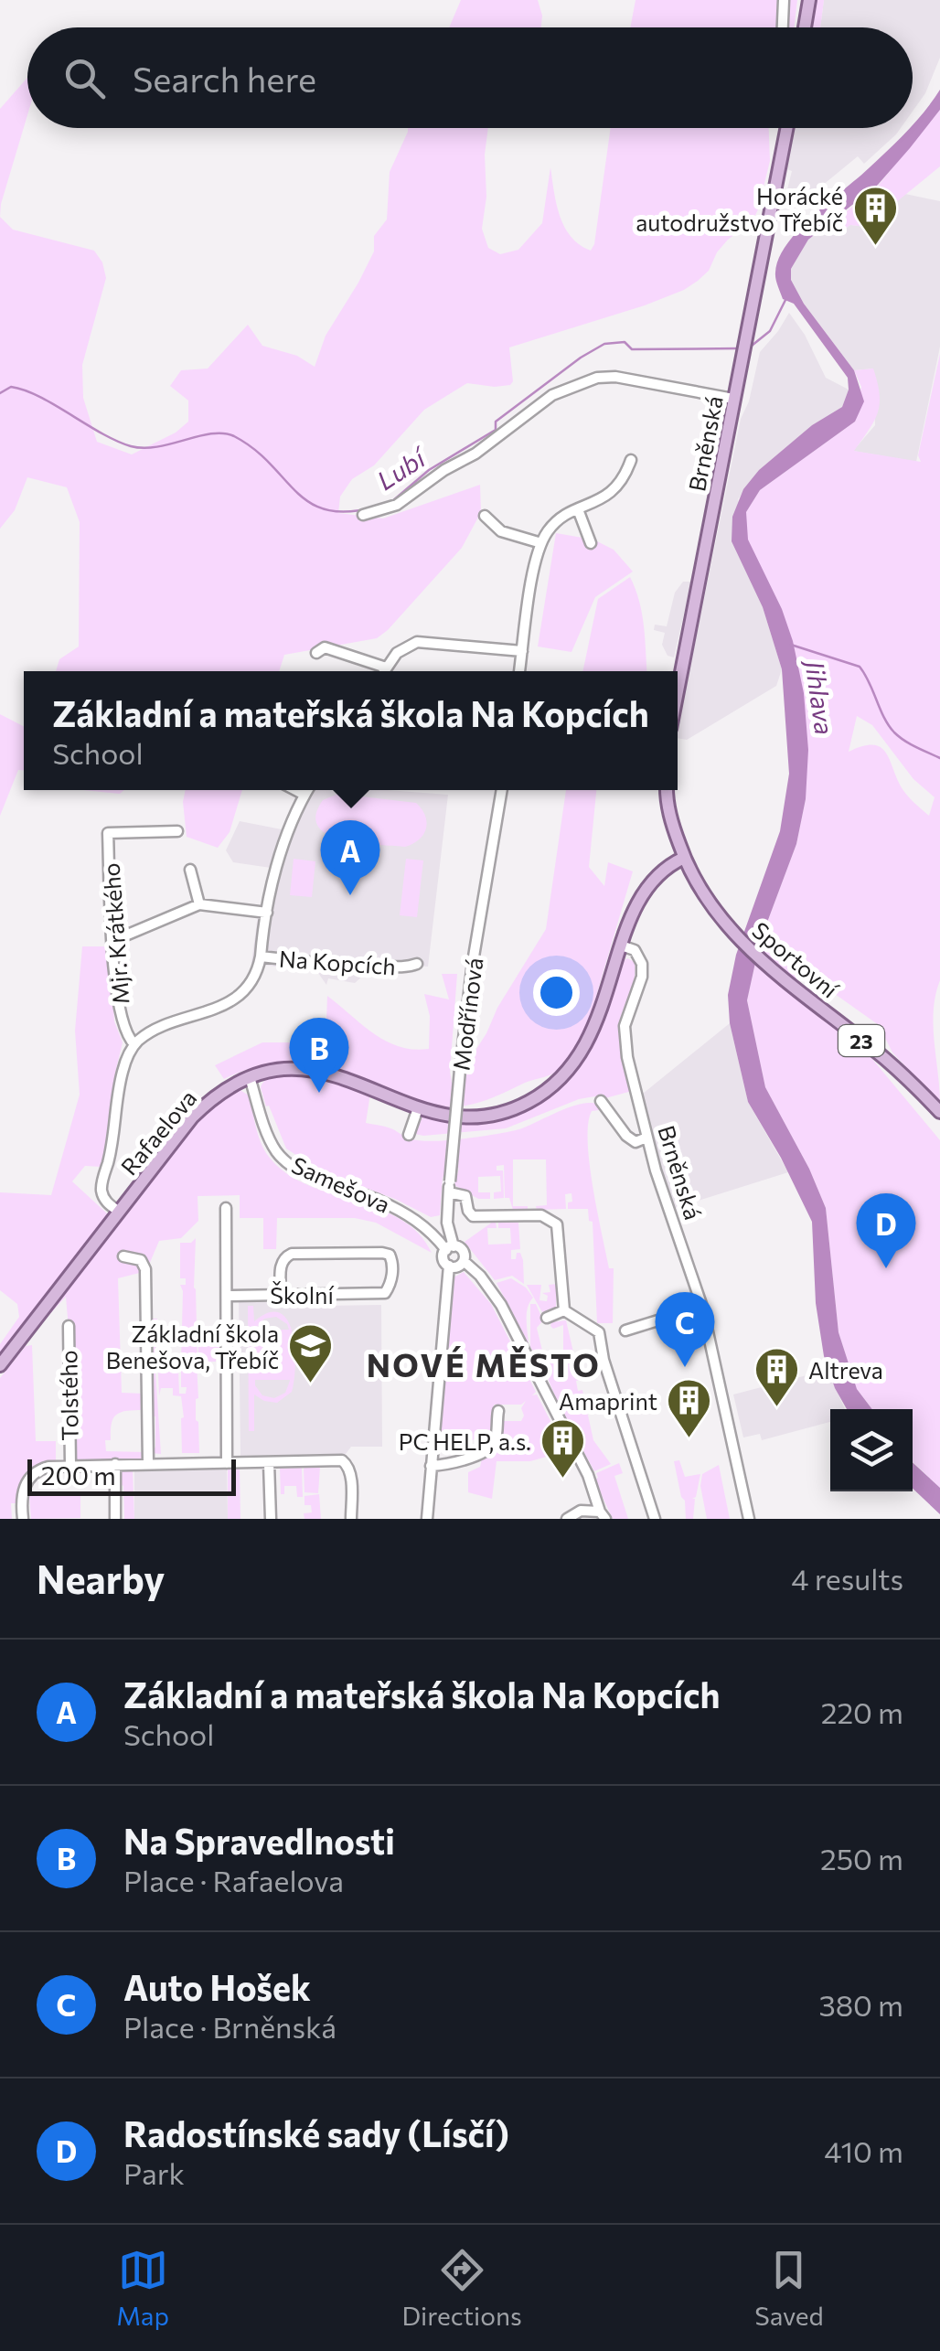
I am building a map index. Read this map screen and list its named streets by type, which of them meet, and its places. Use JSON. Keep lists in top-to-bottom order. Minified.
{"streets":{"main road":["Brněnská","Sportovní","23","Rafaelova"],"street":["Mjr. Krátkého","Na Kopcích","Modřínová","Samešova","Školní","Tolstého"]},"crossings":[["Brněnská","Rafaelova"],["Sportovní","23"],["Modřínová","Samešova"],["Rafaelova","Samešova"]],"districts":["NOVÉ MĚSTO"],"water":["Lubí","Jihlava"],"places":{"building":["Horácké autodružstvo Třebíč","Altreva","Amaprint","PC HELP, a.s."],"school or university":["Základní škola Benešova, Třebíč"]},"scale_bar":"200 m","page":{"search":"Search here","popup":["Základní a mateřská škola Na Kopcích","School"],"pins":["A","B","D","C"],"scale":"200 m","heading":["Nearby","4 results"],"list":[{"mark":"A","name":"Základní a mateřská škola Na Kopcích","note":"School","value":"220 m"},{"mark":"B","name":"Na Spravedlnosti","note":"Place · Rafaelova","value":"250 m"},{"mark":"C","name":"Auto Hošek","note":"Place · Brněnská","value":"380 m"},{"mark":"D","name":"Radostínské sady (Lísčí)","note":"Park","value":"410 m"}],"nav":["Map","Directions","Saved"]}}
